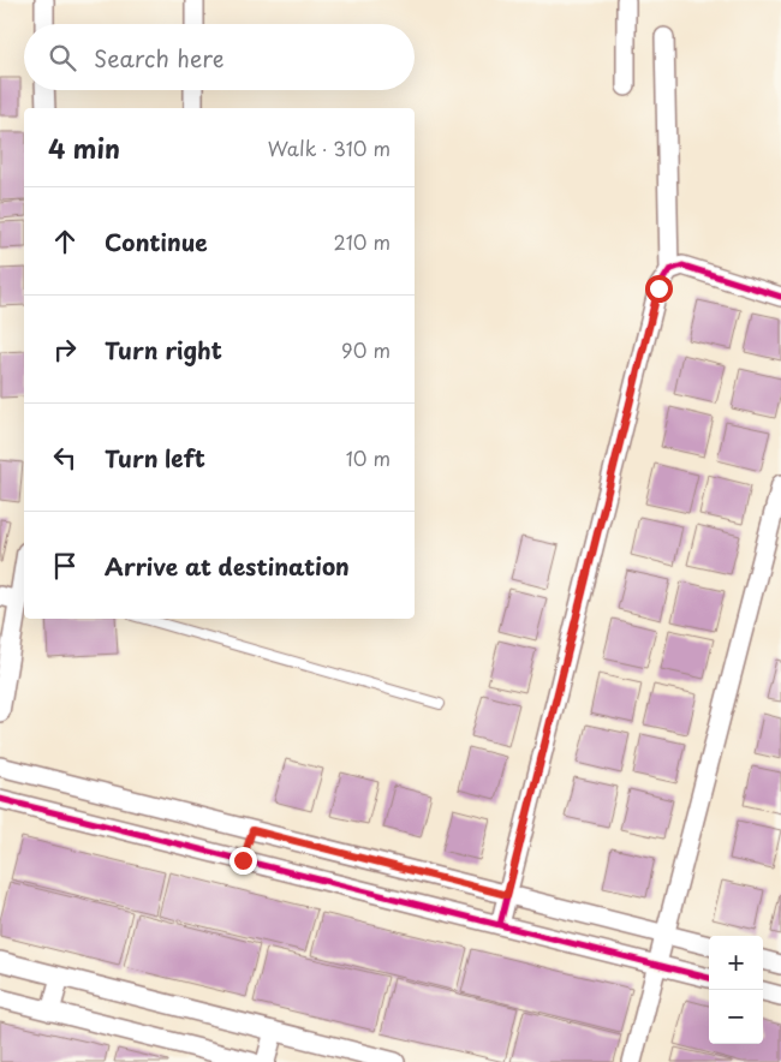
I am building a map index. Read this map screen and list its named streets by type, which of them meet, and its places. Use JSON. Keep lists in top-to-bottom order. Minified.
{"page":{"search":"Search here","heading":["4 min","Walk · 310 m"],"list":[["Continue","210 m"],["Turn right","90 m"],["Turn left","10 m"],"Arrive at destination"],"map_buttons":["+","−"]}}
